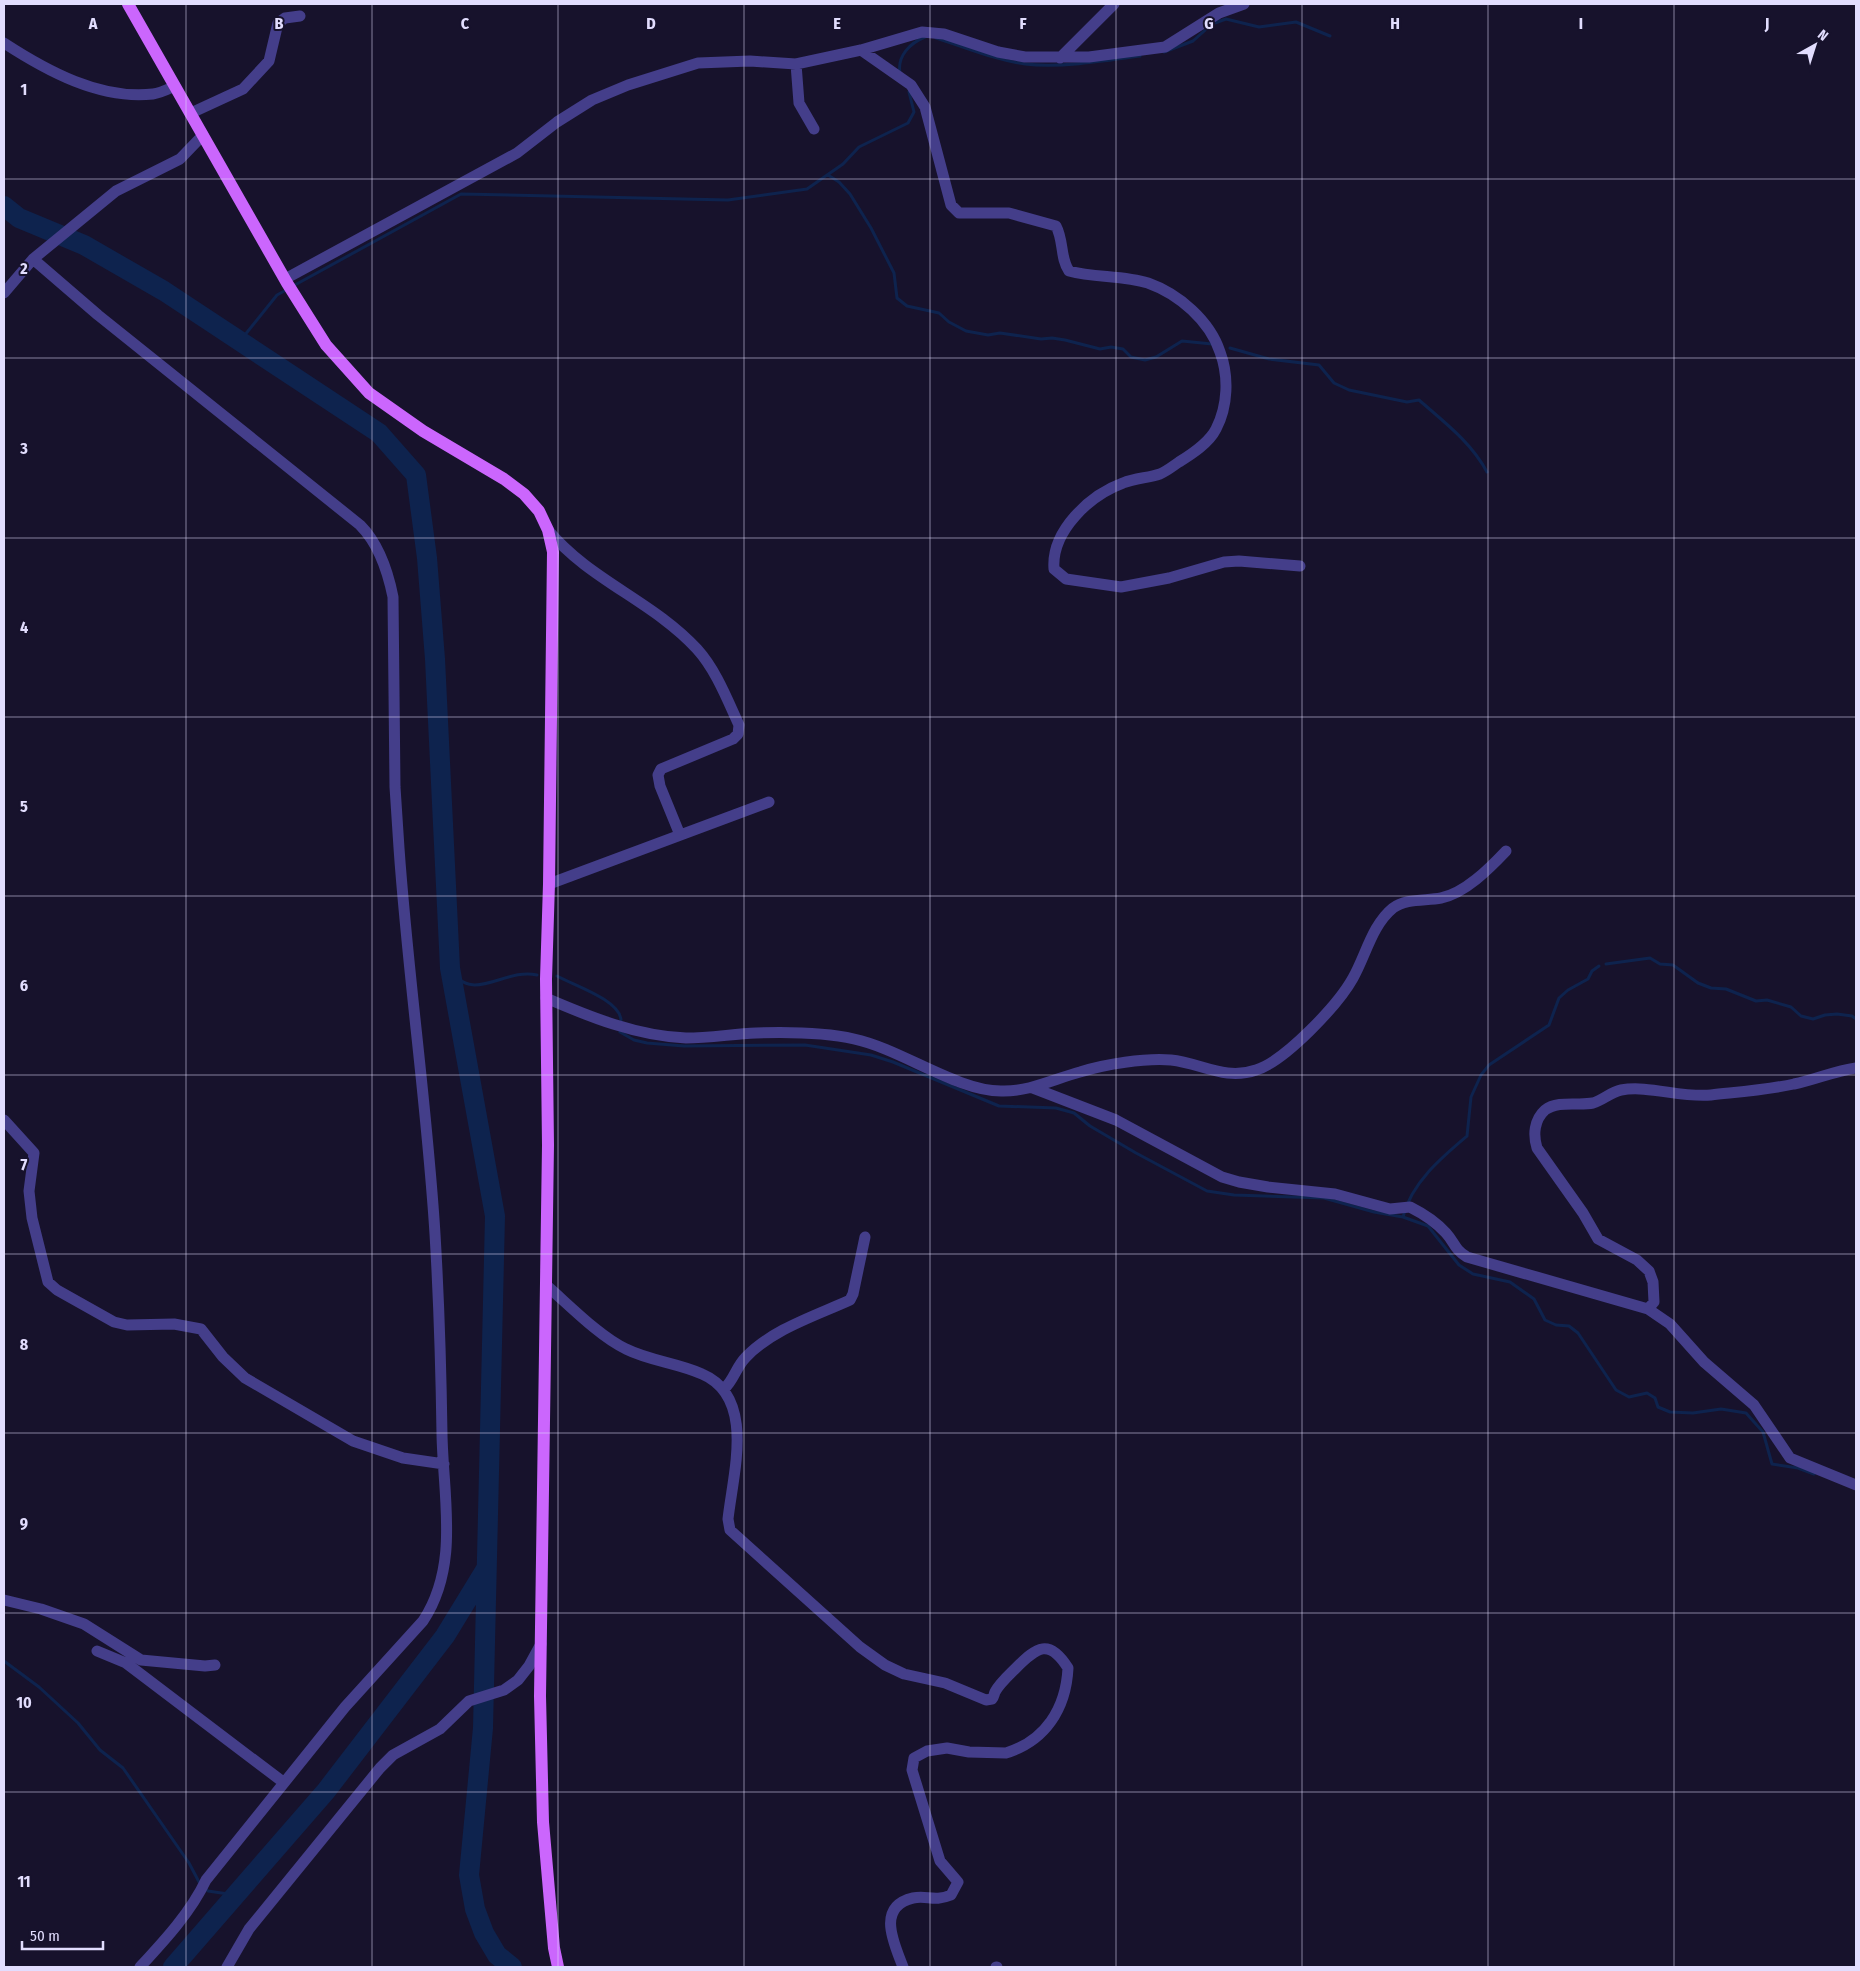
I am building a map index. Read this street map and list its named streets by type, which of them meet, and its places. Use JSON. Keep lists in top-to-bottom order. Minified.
{"scale_bar":"50 m","north":"top right","grid":{"columns":["A","B","C","D","E","F","G","H","I","J"],"rows":["1","2","3","4","5","6","7","8","9","10","11"]}}
